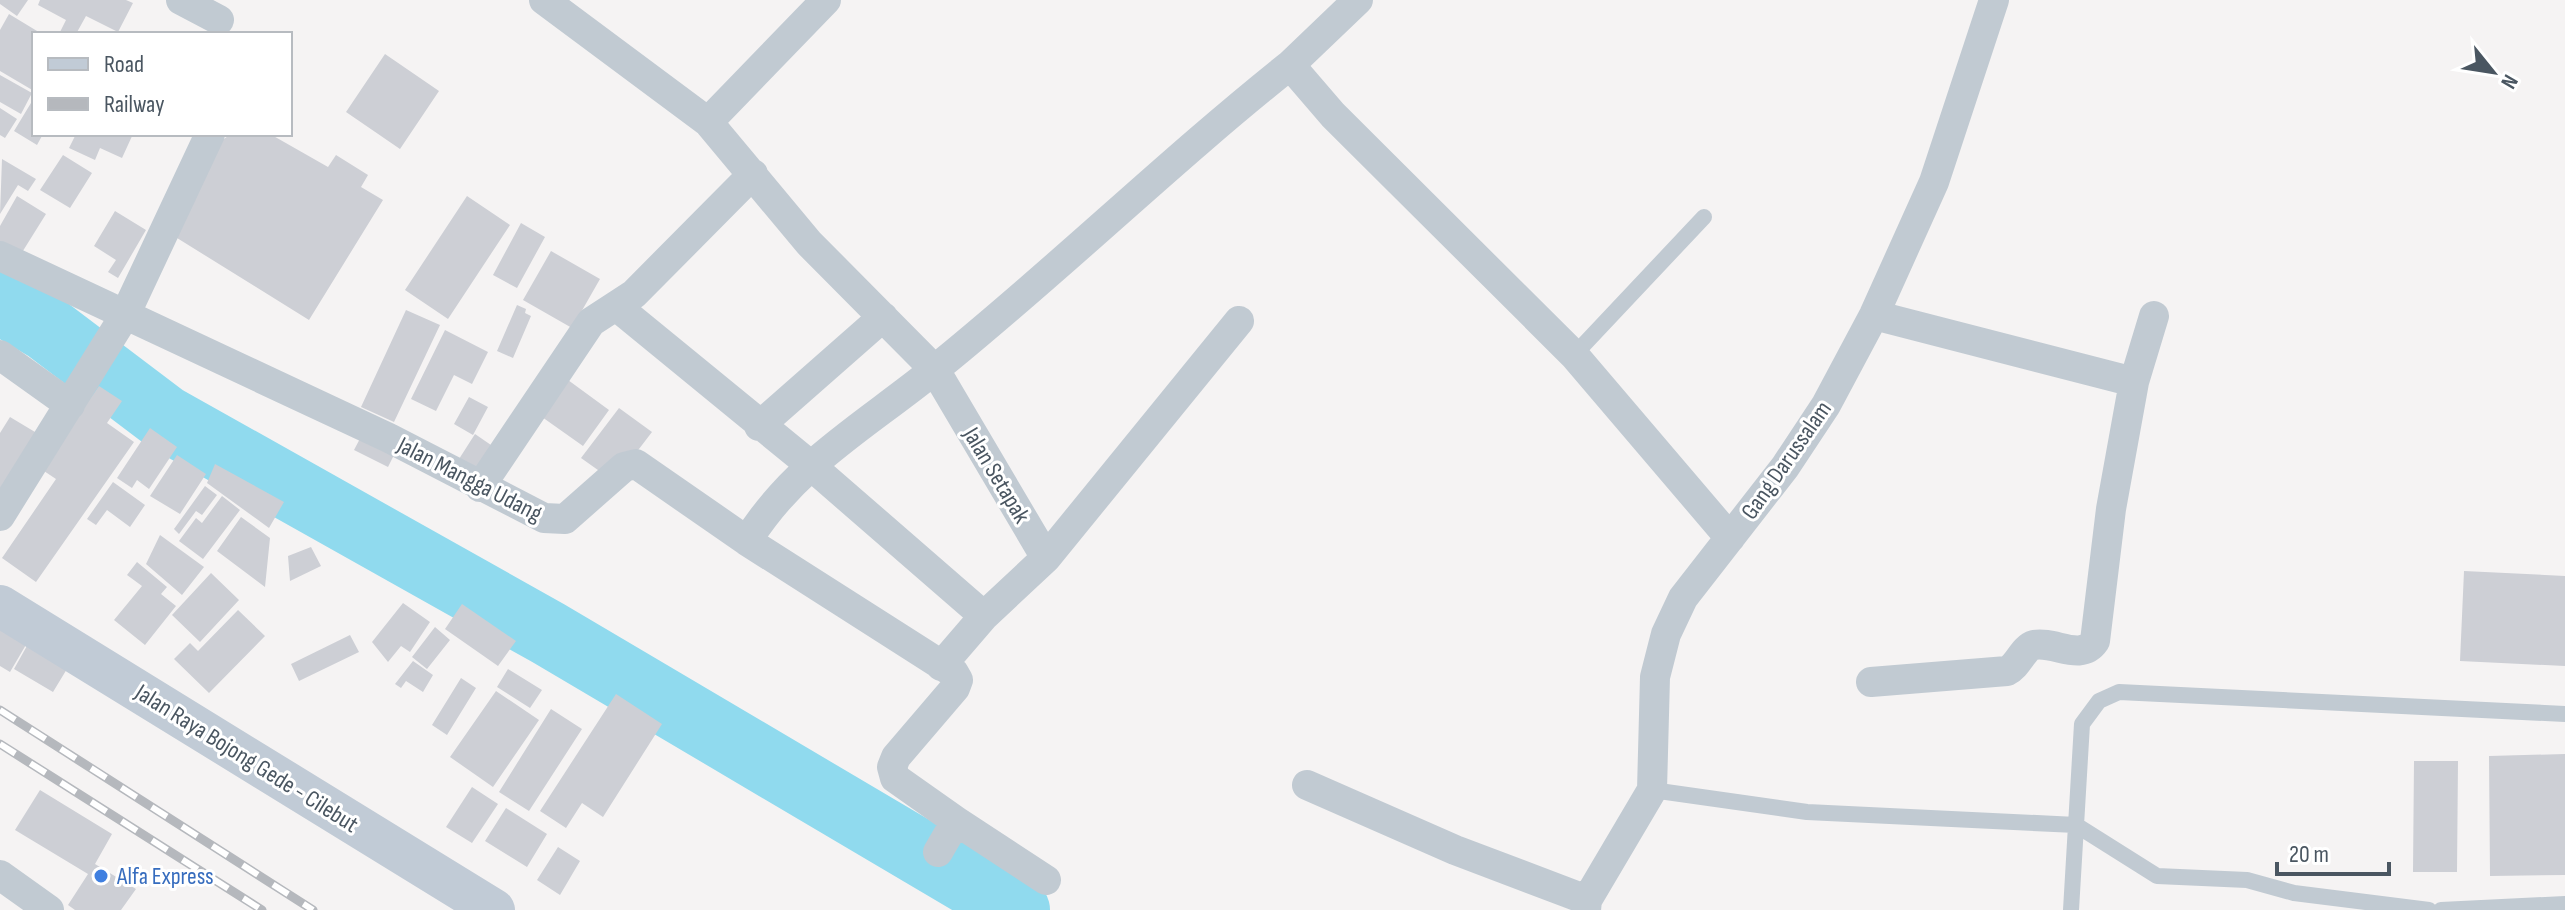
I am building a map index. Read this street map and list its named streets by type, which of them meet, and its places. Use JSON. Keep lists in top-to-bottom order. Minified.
{"streets":{"main road":["Jalan Raya Bojong Gede - Cilebut"],"street":["Gang Darussalam","Jalan Setapak","Jalan Mangga Udang"]},"places":["Alfa Express"],"legend":["Road","Railway"],"scale_bar":"20 m","north":"bottom right"}
